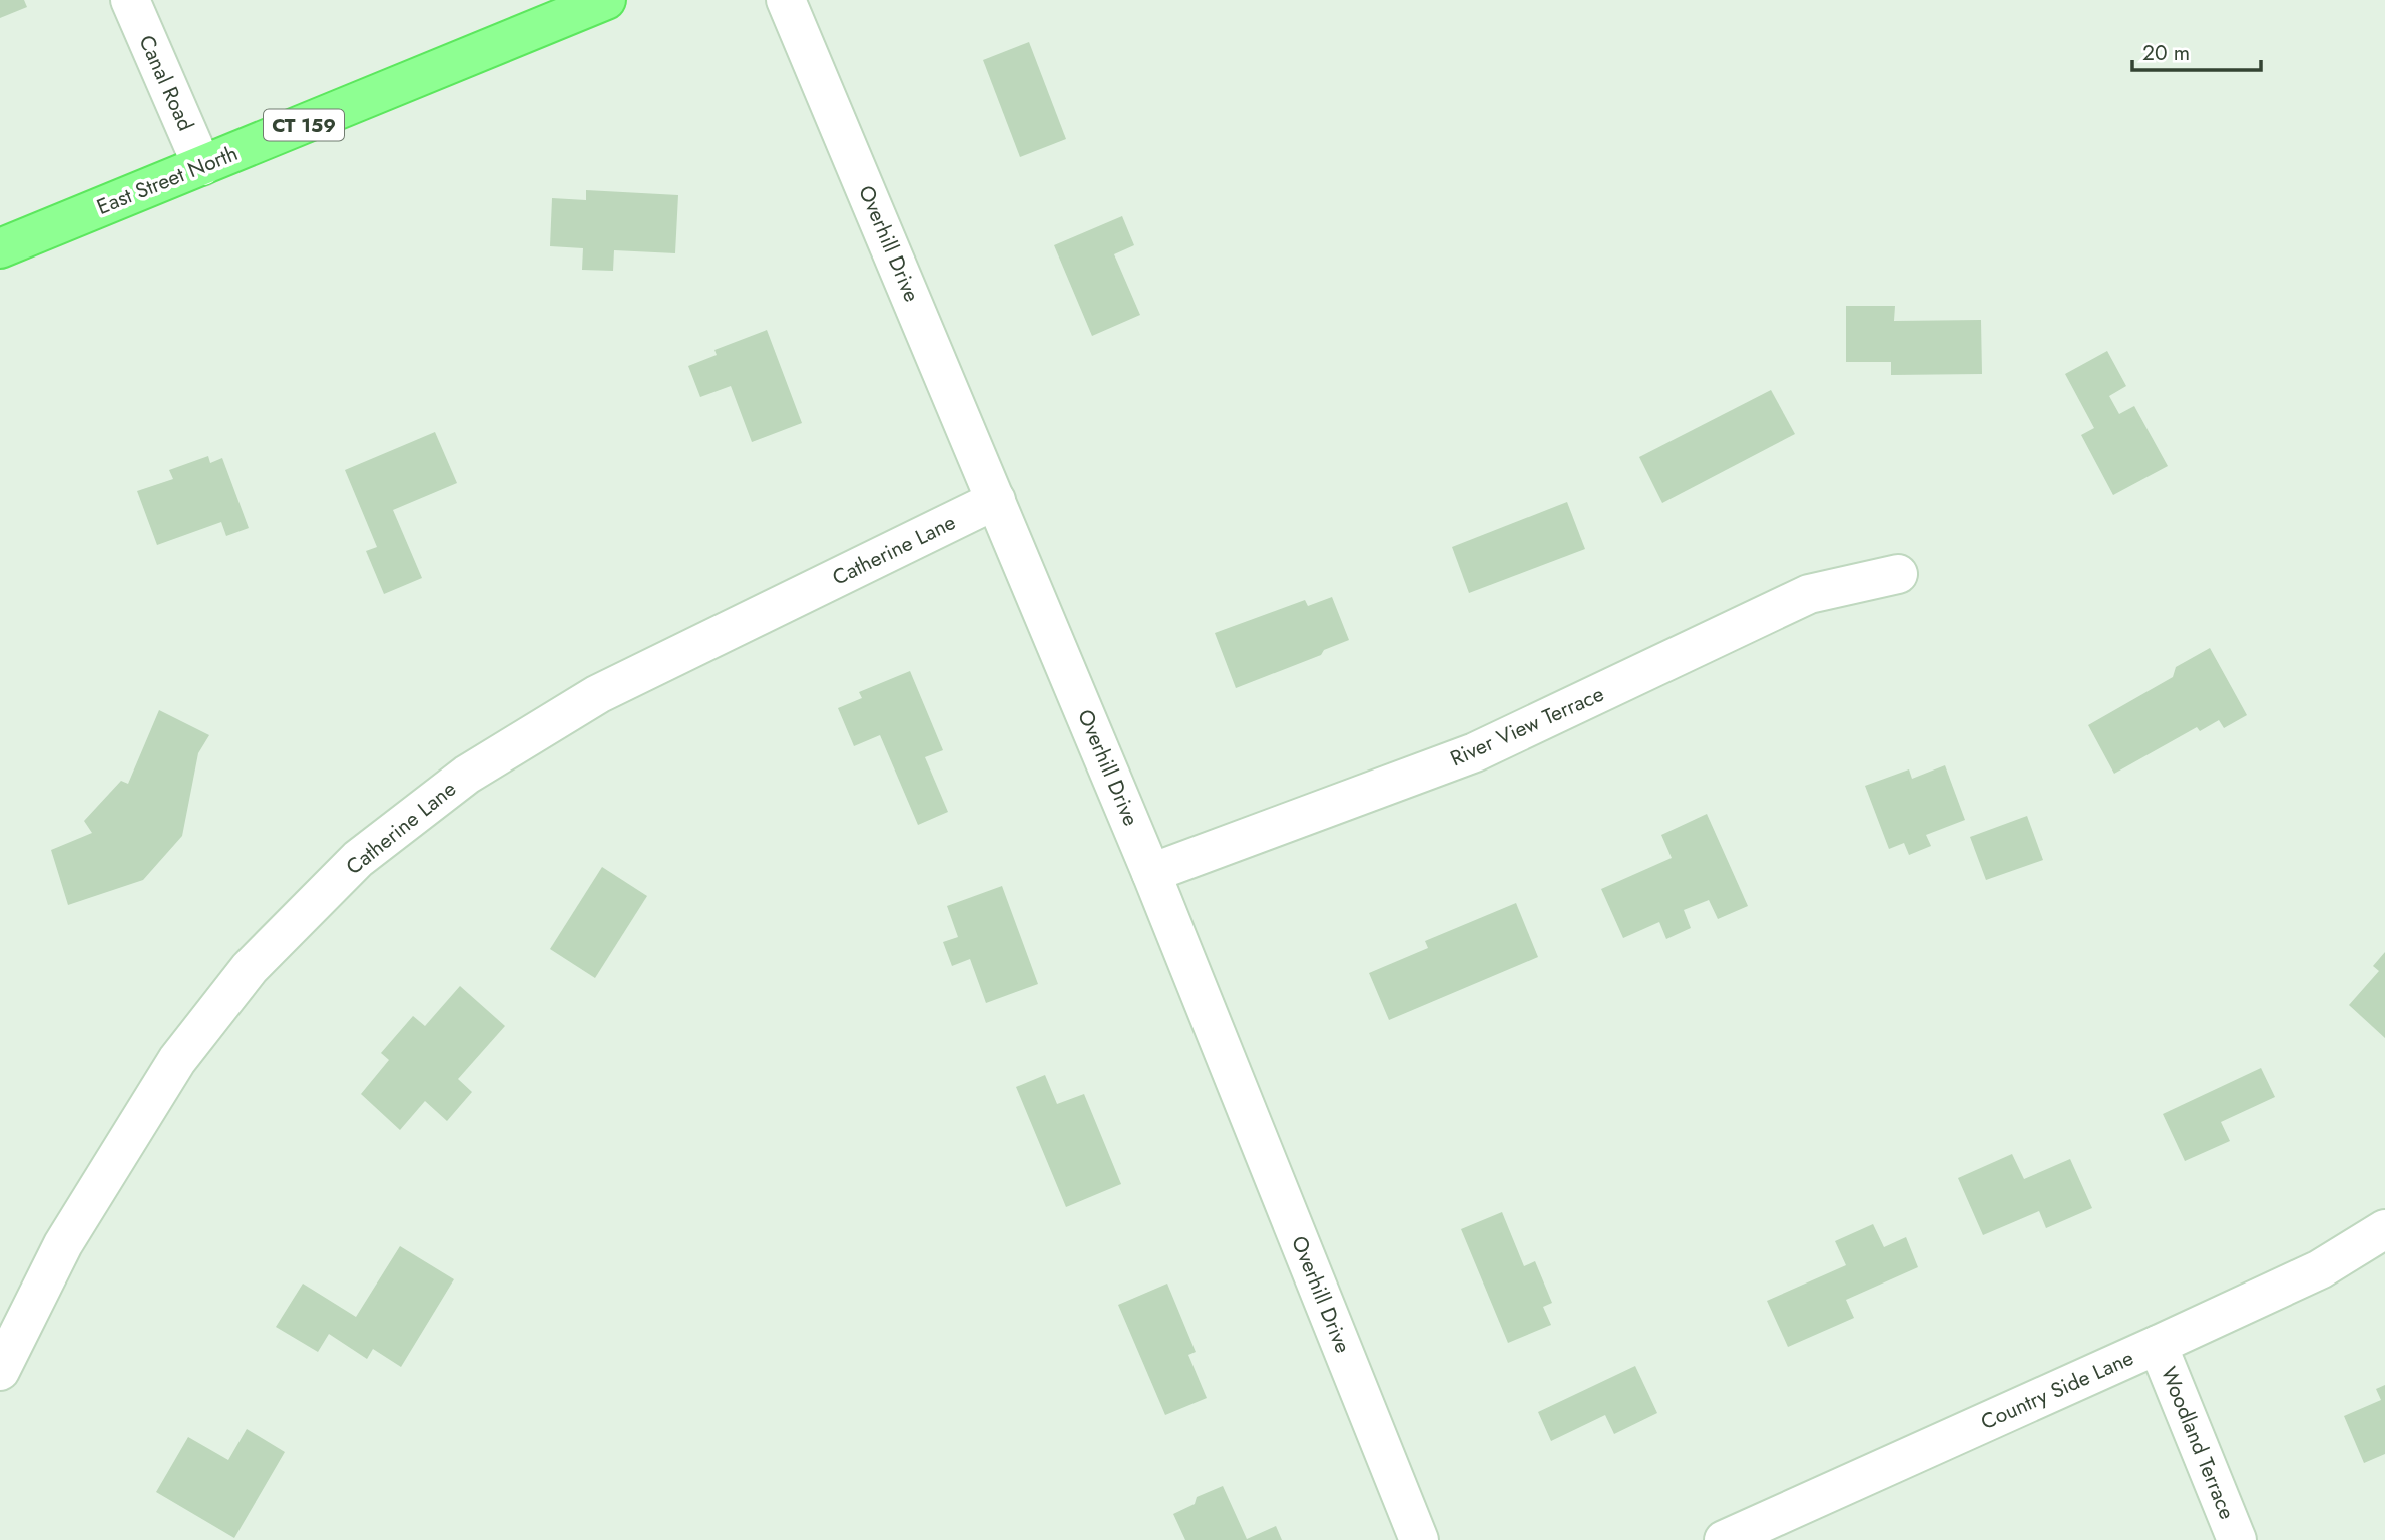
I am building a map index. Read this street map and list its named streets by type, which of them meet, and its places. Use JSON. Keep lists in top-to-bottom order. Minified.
{"streets":{"main road":["CT 159","East Street North"],"street":["Canal Road","Overhill Drive","Catherine Lane","River View Terrace","Country Side Lane","Woodland Terrace"]},"crossings":[["Canal Road","East Street North"],["Overhill Drive","Catherine Lane"],["Overhill Drive","River View Terrace"],["Country Side Lane","Woodland Terrace"]],"scale_bar":"20 m"}
